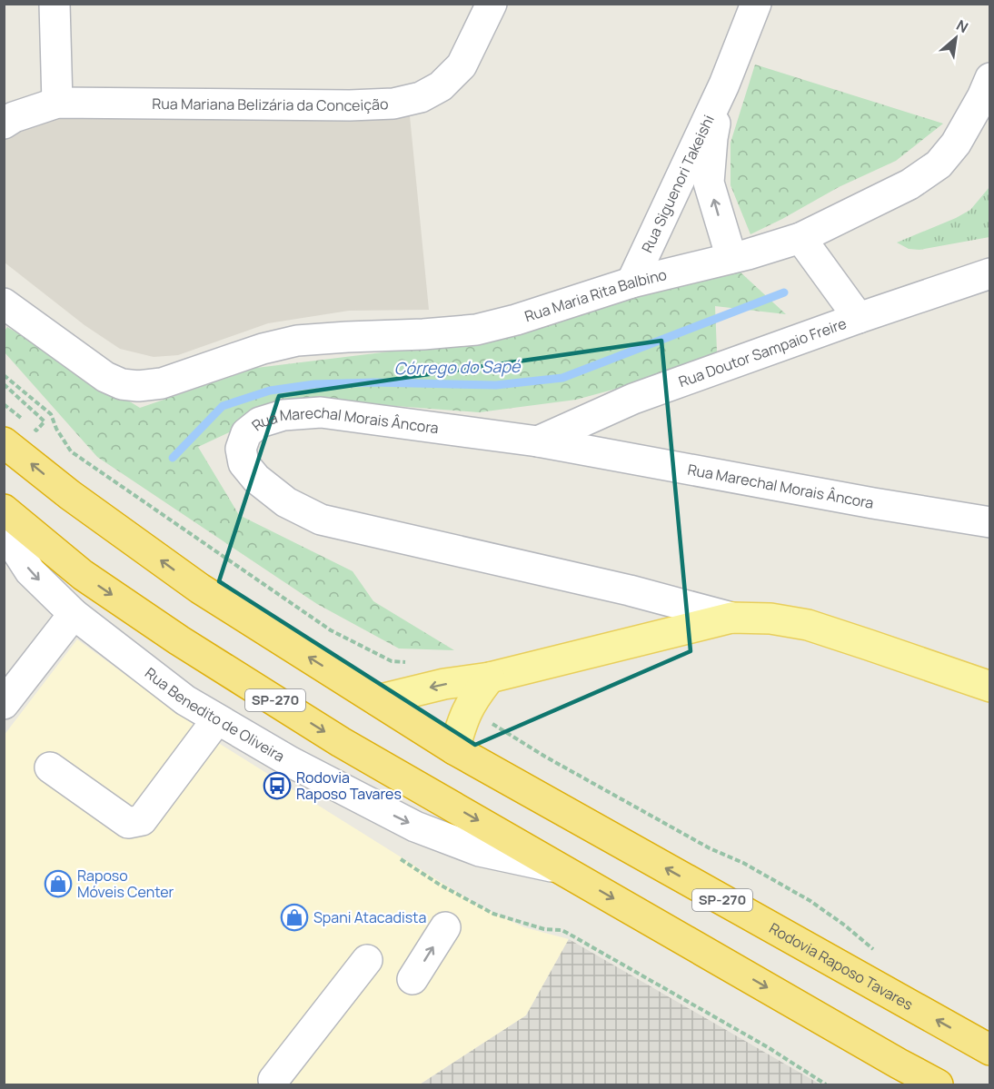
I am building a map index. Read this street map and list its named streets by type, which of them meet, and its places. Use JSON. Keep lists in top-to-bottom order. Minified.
{"streets":{"highway":["SP-270","Rodovia Raposo Tavares"],"street":["Rua Mariana Belizária da Conceição","Rua Siguenori Takeishi","Rua Maria Rita Balbino","Rua Doutor Sampaio Freire","Rua Marechal Morais Âncora","Rua Benedito de Oliveira"]},"crossings":[["Rua Siguenori Takeishi","Rua Maria Rita Balbino"],["Rua Doutor Sampaio Freire","Rua Marechal Morais Âncora"],["SP-270","Rua Benedito de Oliveira"]],"one_way":["Rua Siguenori Takeishi","Rua Benedito de Oliveira"],"water":["Córrego do Sapé"],"places":{"bus stop":["Rodovia Raposo Tavares"],"shop":["Raposo Móveis Center","Spani Atacadista"]},"north":"top right"}
